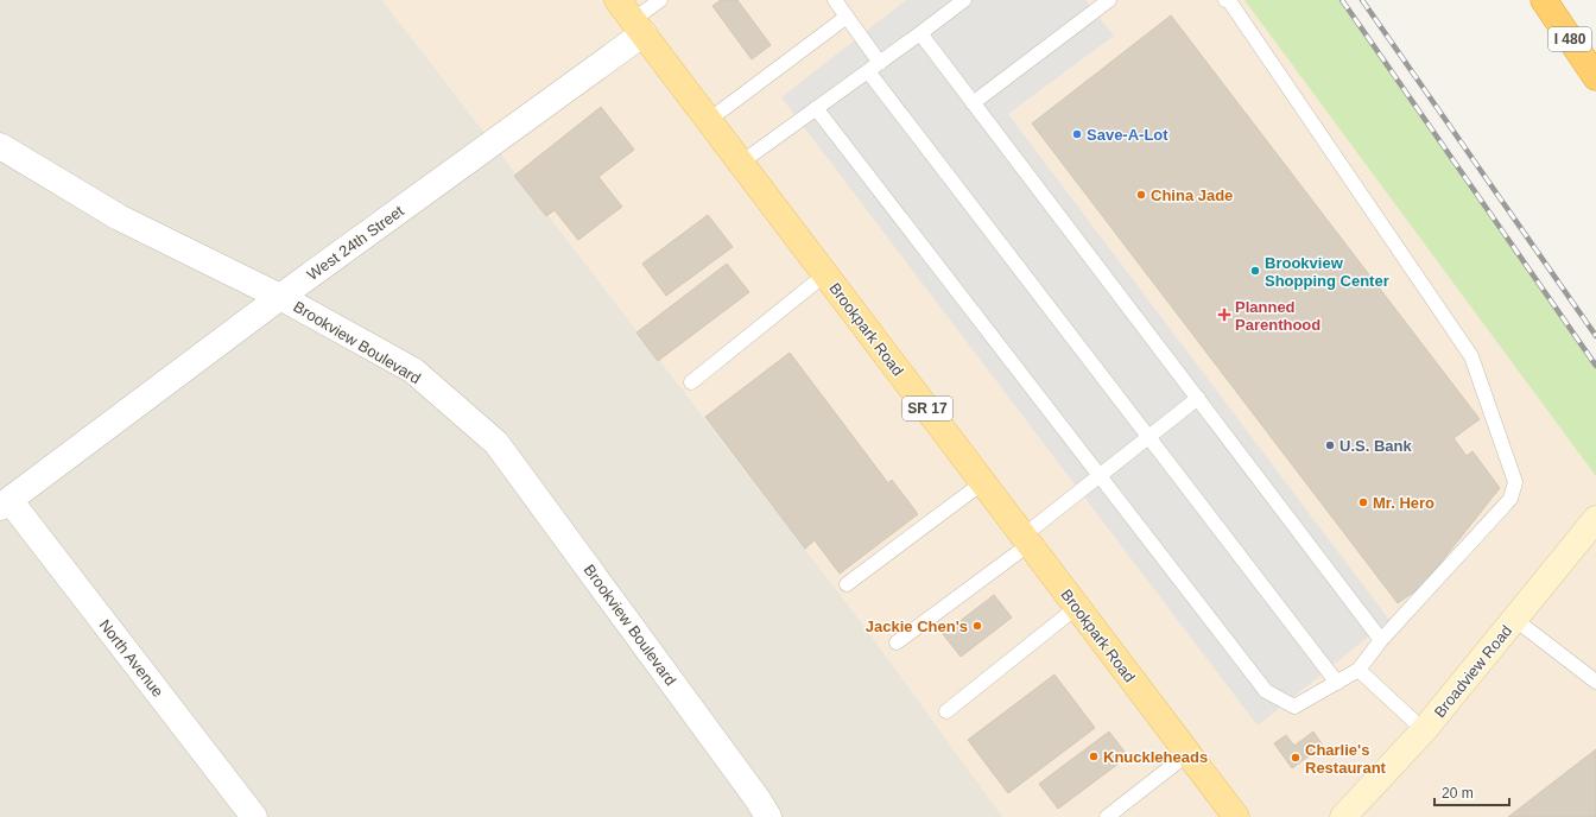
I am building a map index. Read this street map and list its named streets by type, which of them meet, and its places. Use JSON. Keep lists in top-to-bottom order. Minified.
{"streets":{"highway":["I 480"],"main road":["Brookpark Road","SR 17","Broadview Road"],"street":["West 24th Street","Brookview Boulevard","North Avenue"]},"crossings":[["West 24th Street","Brookpark Road"],["West 24th Street","Brookview Boulevard"],["West 24th Street","North Avenue"]],"places":{"other":["Save-A-Lot","China Jade","Brookview Shopping Center","U.S. Bank","Mr. Hero","Jackie Chen's","Knuckleheads","Charlie's Restaurant"],"health":["Planned Parenthood"]},"scale_bar":"20 m"}
